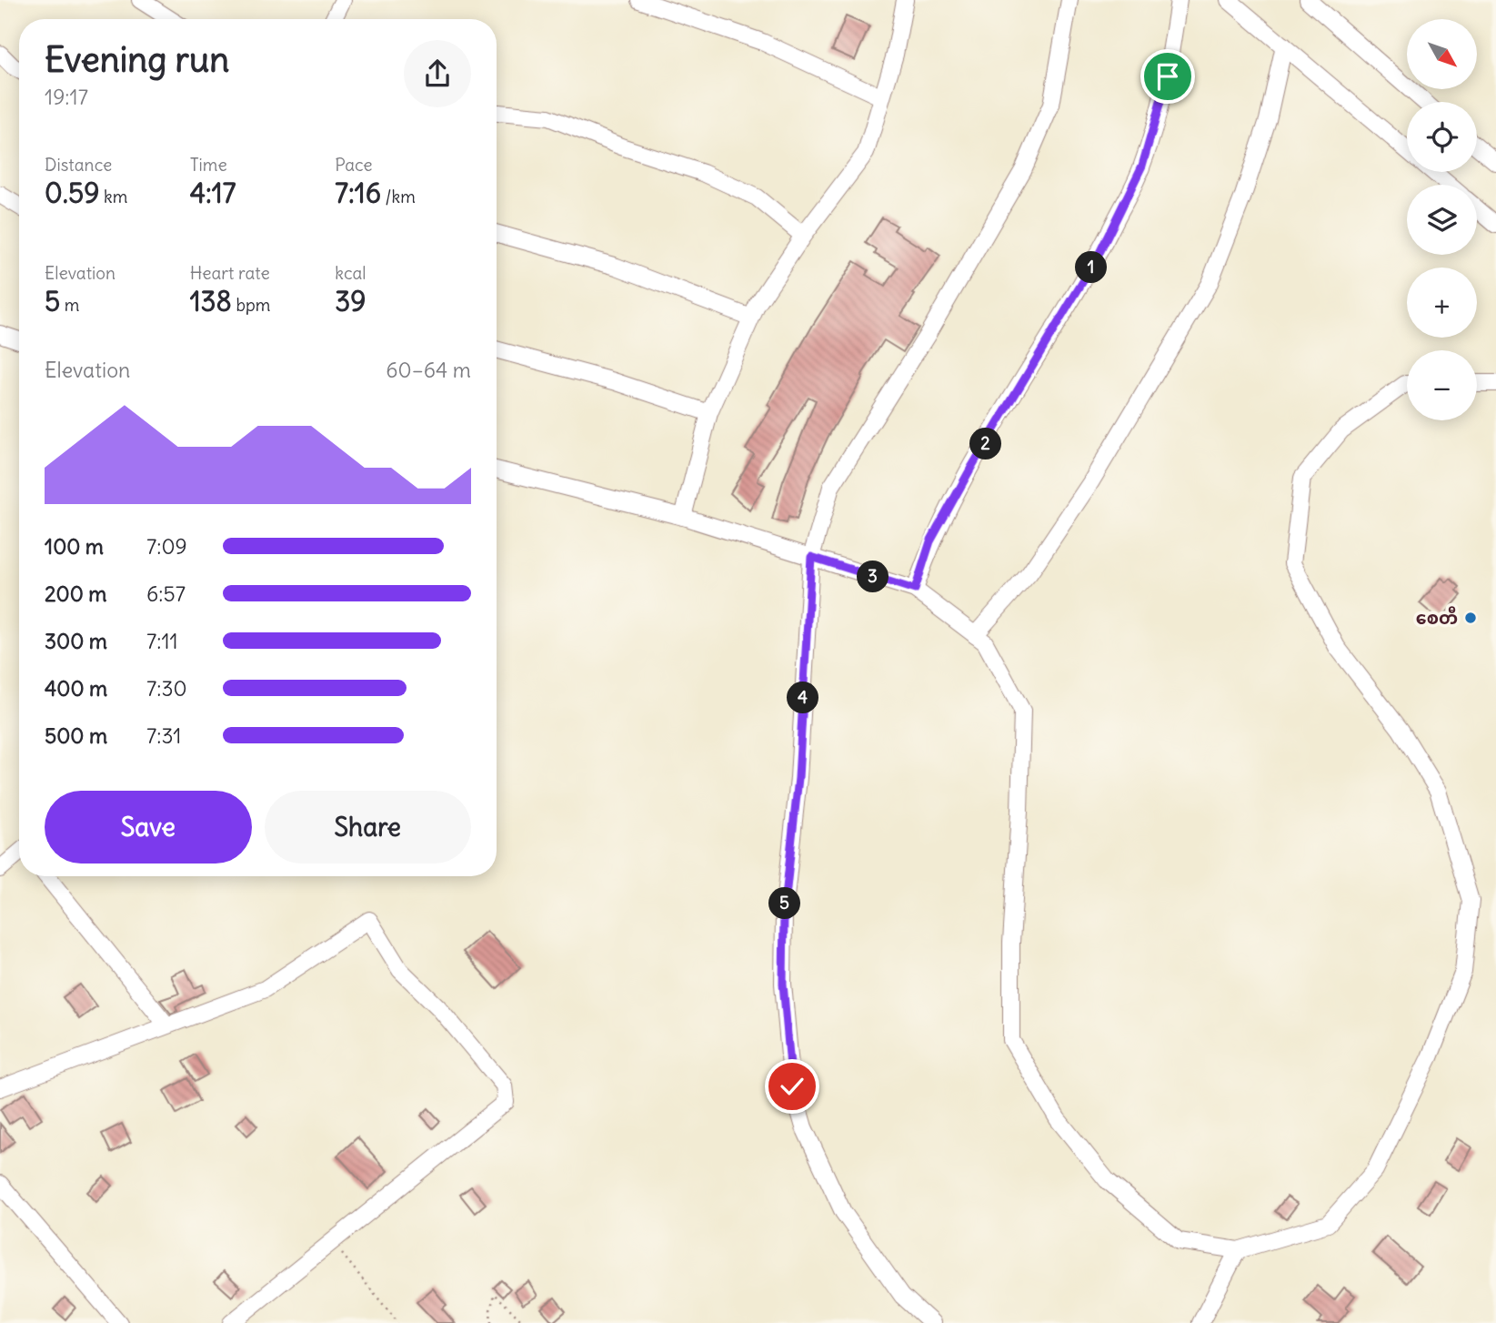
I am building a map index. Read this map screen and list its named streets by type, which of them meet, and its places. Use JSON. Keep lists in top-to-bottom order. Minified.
{"places":["စေတီ"],"north":"bottom right","page":{"map_buttons":["+","−"],"heading":["Evening run","19:17"],"stats":[["Distance","0.59 km"],["Time","4:17"],["Pace","7:16 /km"],["Elevation","5 m"],["Heart rate","138 bpm"],["kcal","39"]],"pins":["1","2","3","4","5"],"chart":["Elevation","60–64 m"],"list":[{"name":"100 m","note":"7:09"},{"name":"200 m","note":"6:57"},{"name":"300 m","note":"7:11"},{"name":"400 m","note":"7:30"},{"name":"500 m","note":"7:31"}],"buttons":["Save","Share"]}}
